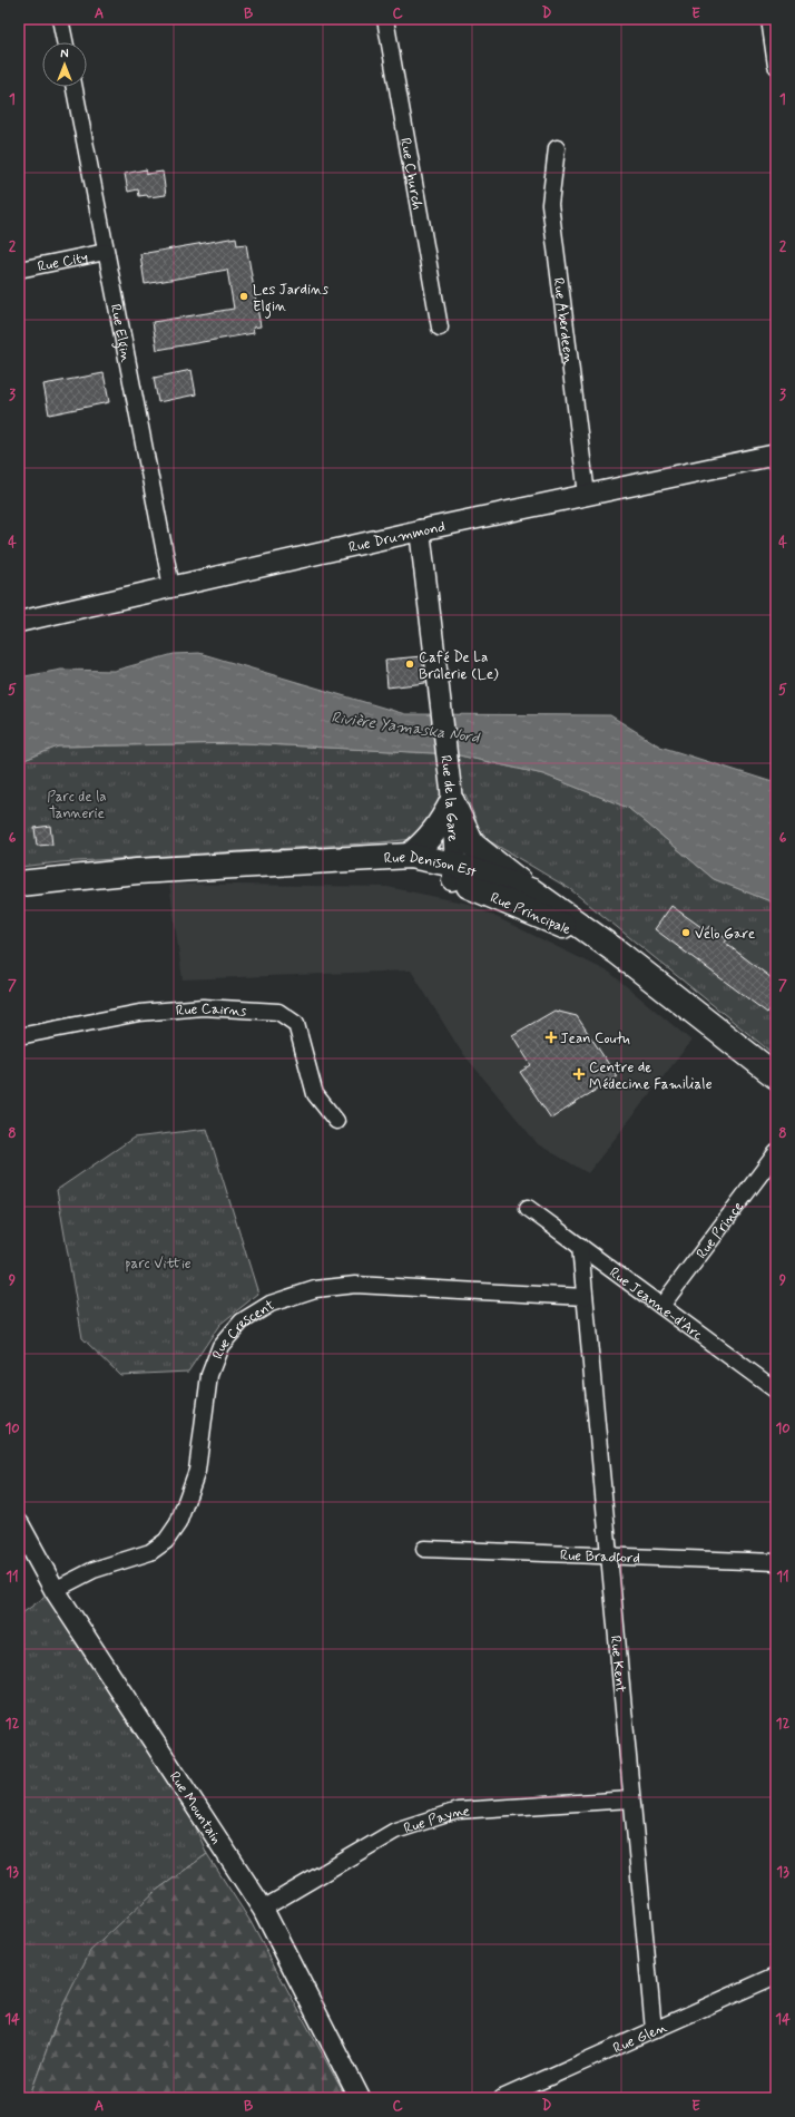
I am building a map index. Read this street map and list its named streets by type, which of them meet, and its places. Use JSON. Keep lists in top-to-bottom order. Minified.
{"streets":{"main road":["Rue Denison Est","Rue Principale"],"street":["Rue Church","Rue City","Rue Aberdeen","Rue Elgin","Rue Drummond","Rue de la Gare","Rue Cairns","Rue Prince","Rue Jeanne-d'Arc","Rue Crescent","Rue Bradford","Rue Kent","Rue Mountain","Rue Payne","Rue Glen"]},"crossings":[["Rue City","Rue Elgin"],["Rue Aberdeen","Rue Drummond"],["Rue Elgin","Rue Drummond"],["Rue Drummond","Rue de la Gare"],["Rue de la Gare","Rue Denison Est"],["Rue de la Gare","Rue Principale"],["Rue Denison Est","Rue Principale"],["Rue Prince","Rue Jeanne-d'Arc"],["Rue Crescent","Rue Kent"],["Rue Crescent","Rue Mountain"],["Rue Bradford","Rue Kent"],["Rue Kent","Rue Payne"],["Rue Kent","Rue Glen"],["Rue Mountain","Rue Payne"]],"water":["Rivière Yamaska Nord"],"parks":["Parc de la Tannerie","parc Vittie"],"places":{"other":["Les Jardins Elgin","Café De La Brûlerie (Le)","Velo Gare"],"health":["Jean Coutu","Centre de Médecine Familiale"]},"north":"top","grid":{"columns":["A","B","C","D","E"],"rows":["1","2","3","4","5","6","7","8","9","10","11","12","13","14"]}}
